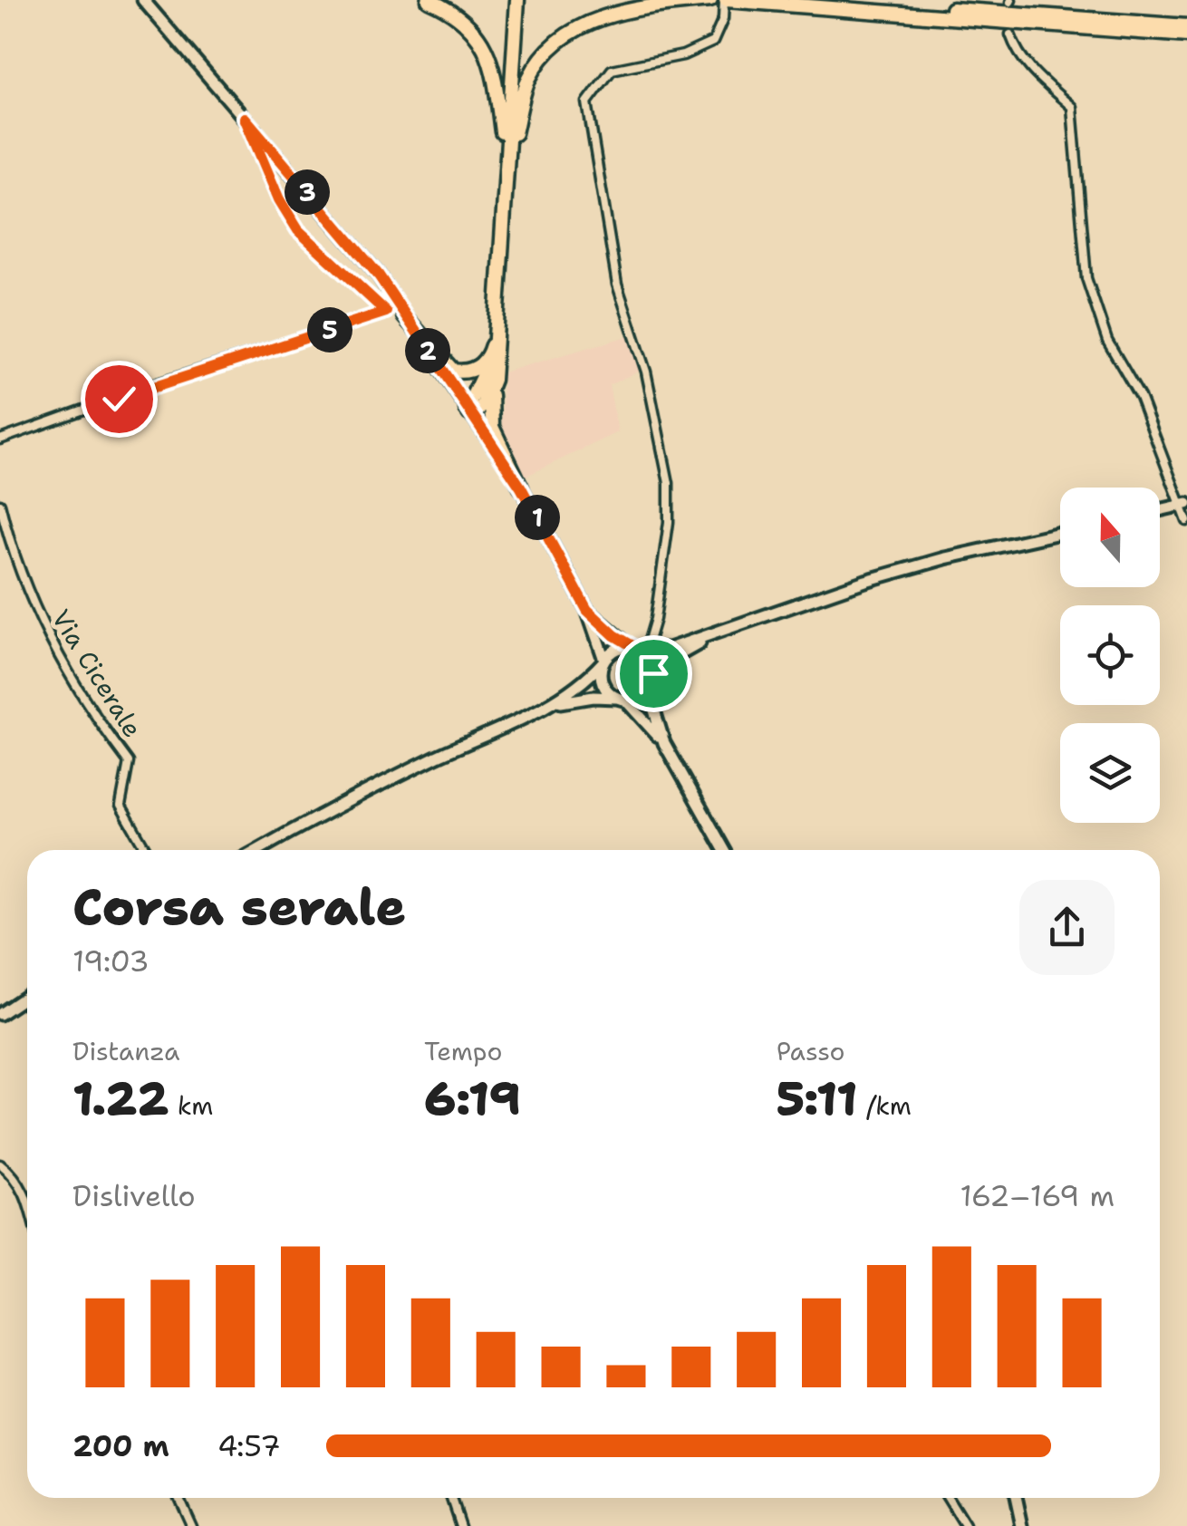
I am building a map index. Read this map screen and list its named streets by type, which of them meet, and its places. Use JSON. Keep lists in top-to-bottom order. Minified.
{"streets":{"street":["Via Cicerale"]},"north":"top","page":{"pins":["3","5","2","1"],"heading":["Corsa serale","19:03"],"stats":[["Distanza","1.22 km"],["Tempo","6:19"],["Passo","5:11 /km"]],"chart":["Dislivello","162–169 m"],"list":[{"name":"200 m","note":"4:57"}]}}
